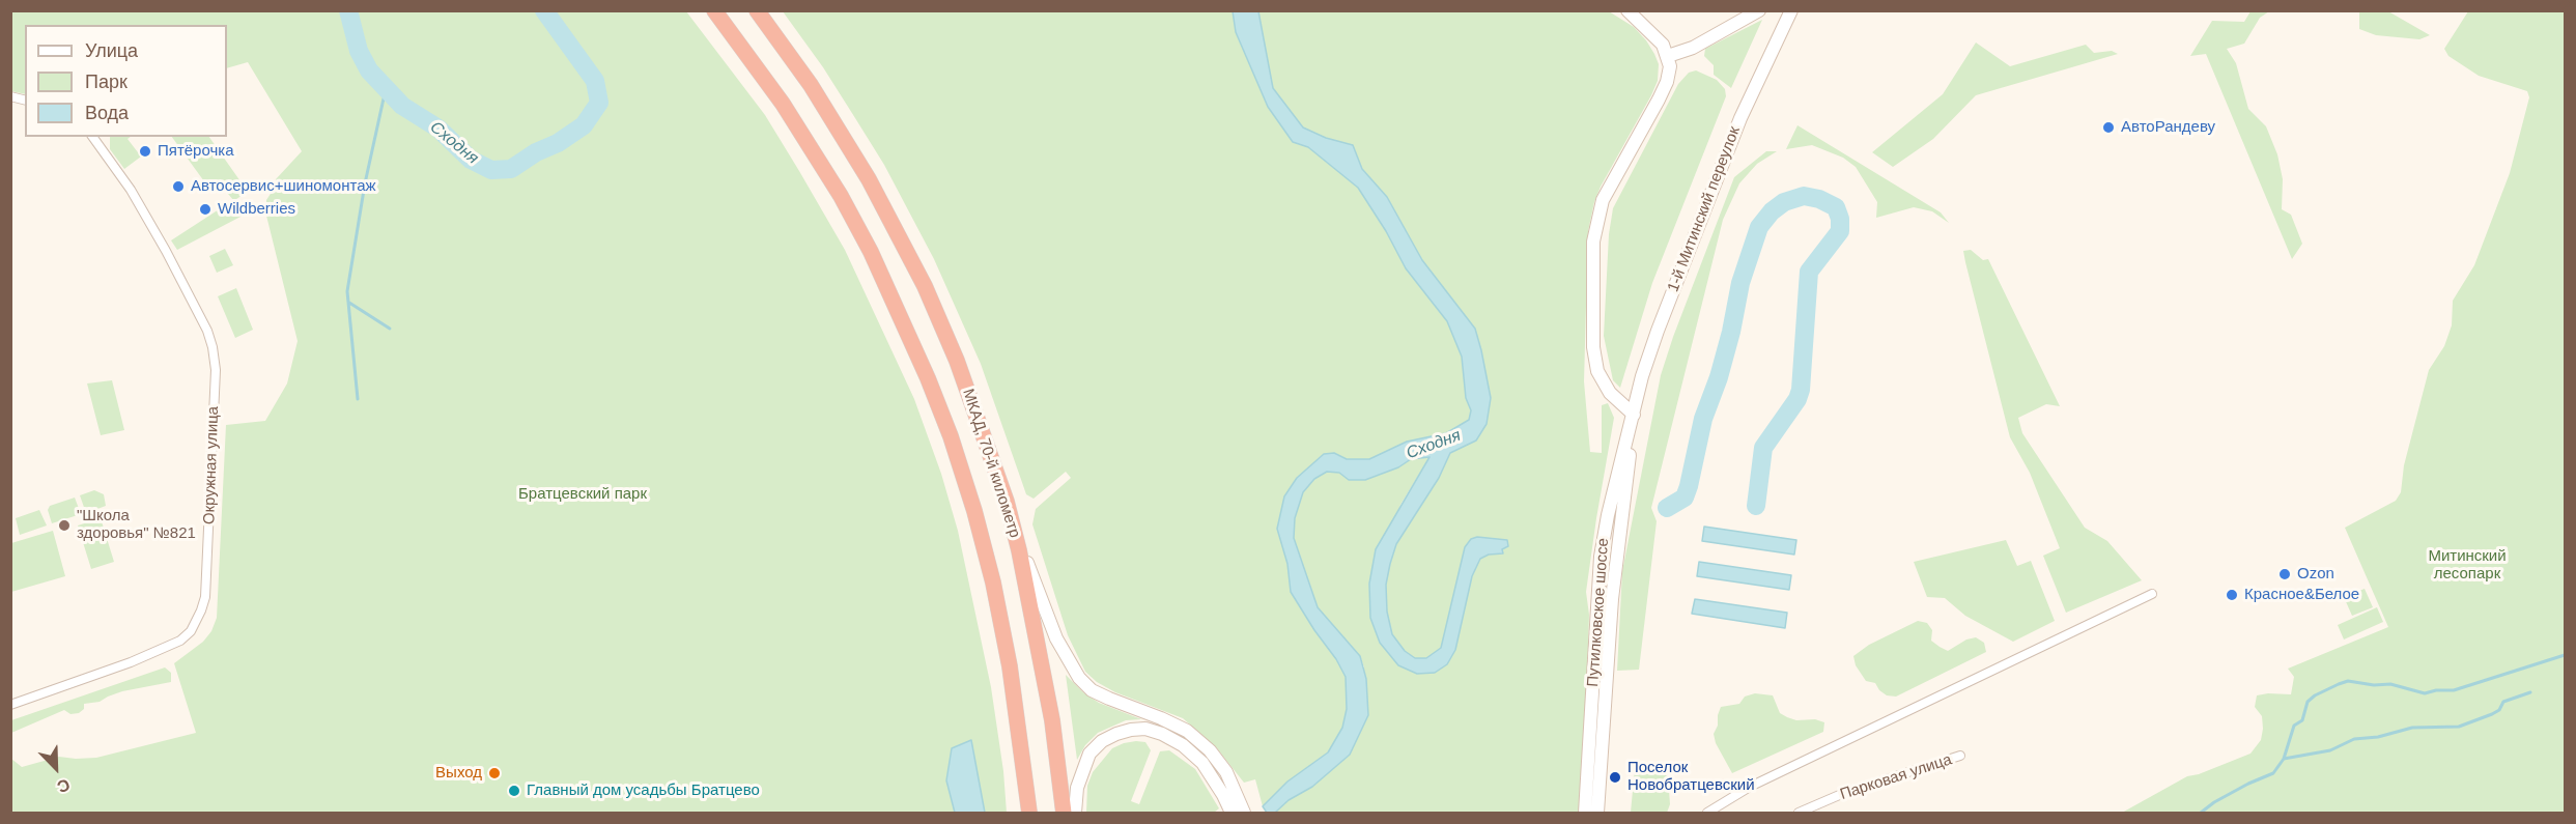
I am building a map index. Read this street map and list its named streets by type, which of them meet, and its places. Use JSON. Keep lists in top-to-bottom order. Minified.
{"streets":{"highway":["МКАД, 70-й километр"],"main road":["1-й Митинский переулок","Путилковское шоссе"],"street":["Окружная улица","Парковая улица"]},"crossings":[["1-й Митинский переулок","Путилковское шоссе"]],"water":["Сходня"],"parks":["Братцевский парк","Митинский лесопарк"],"places":["АвтоРандеву","Пятёрочка","Автосервис+шиномонтаж","Wildberries","\"Школа здоровья\" №821","Ozon","Красное&Белое","Выход","Поселок Новобратцевский","Главный дом усадьбы Братцево"],"legend":["Улица","Парк","Вода"],"north":"bottom right"}
